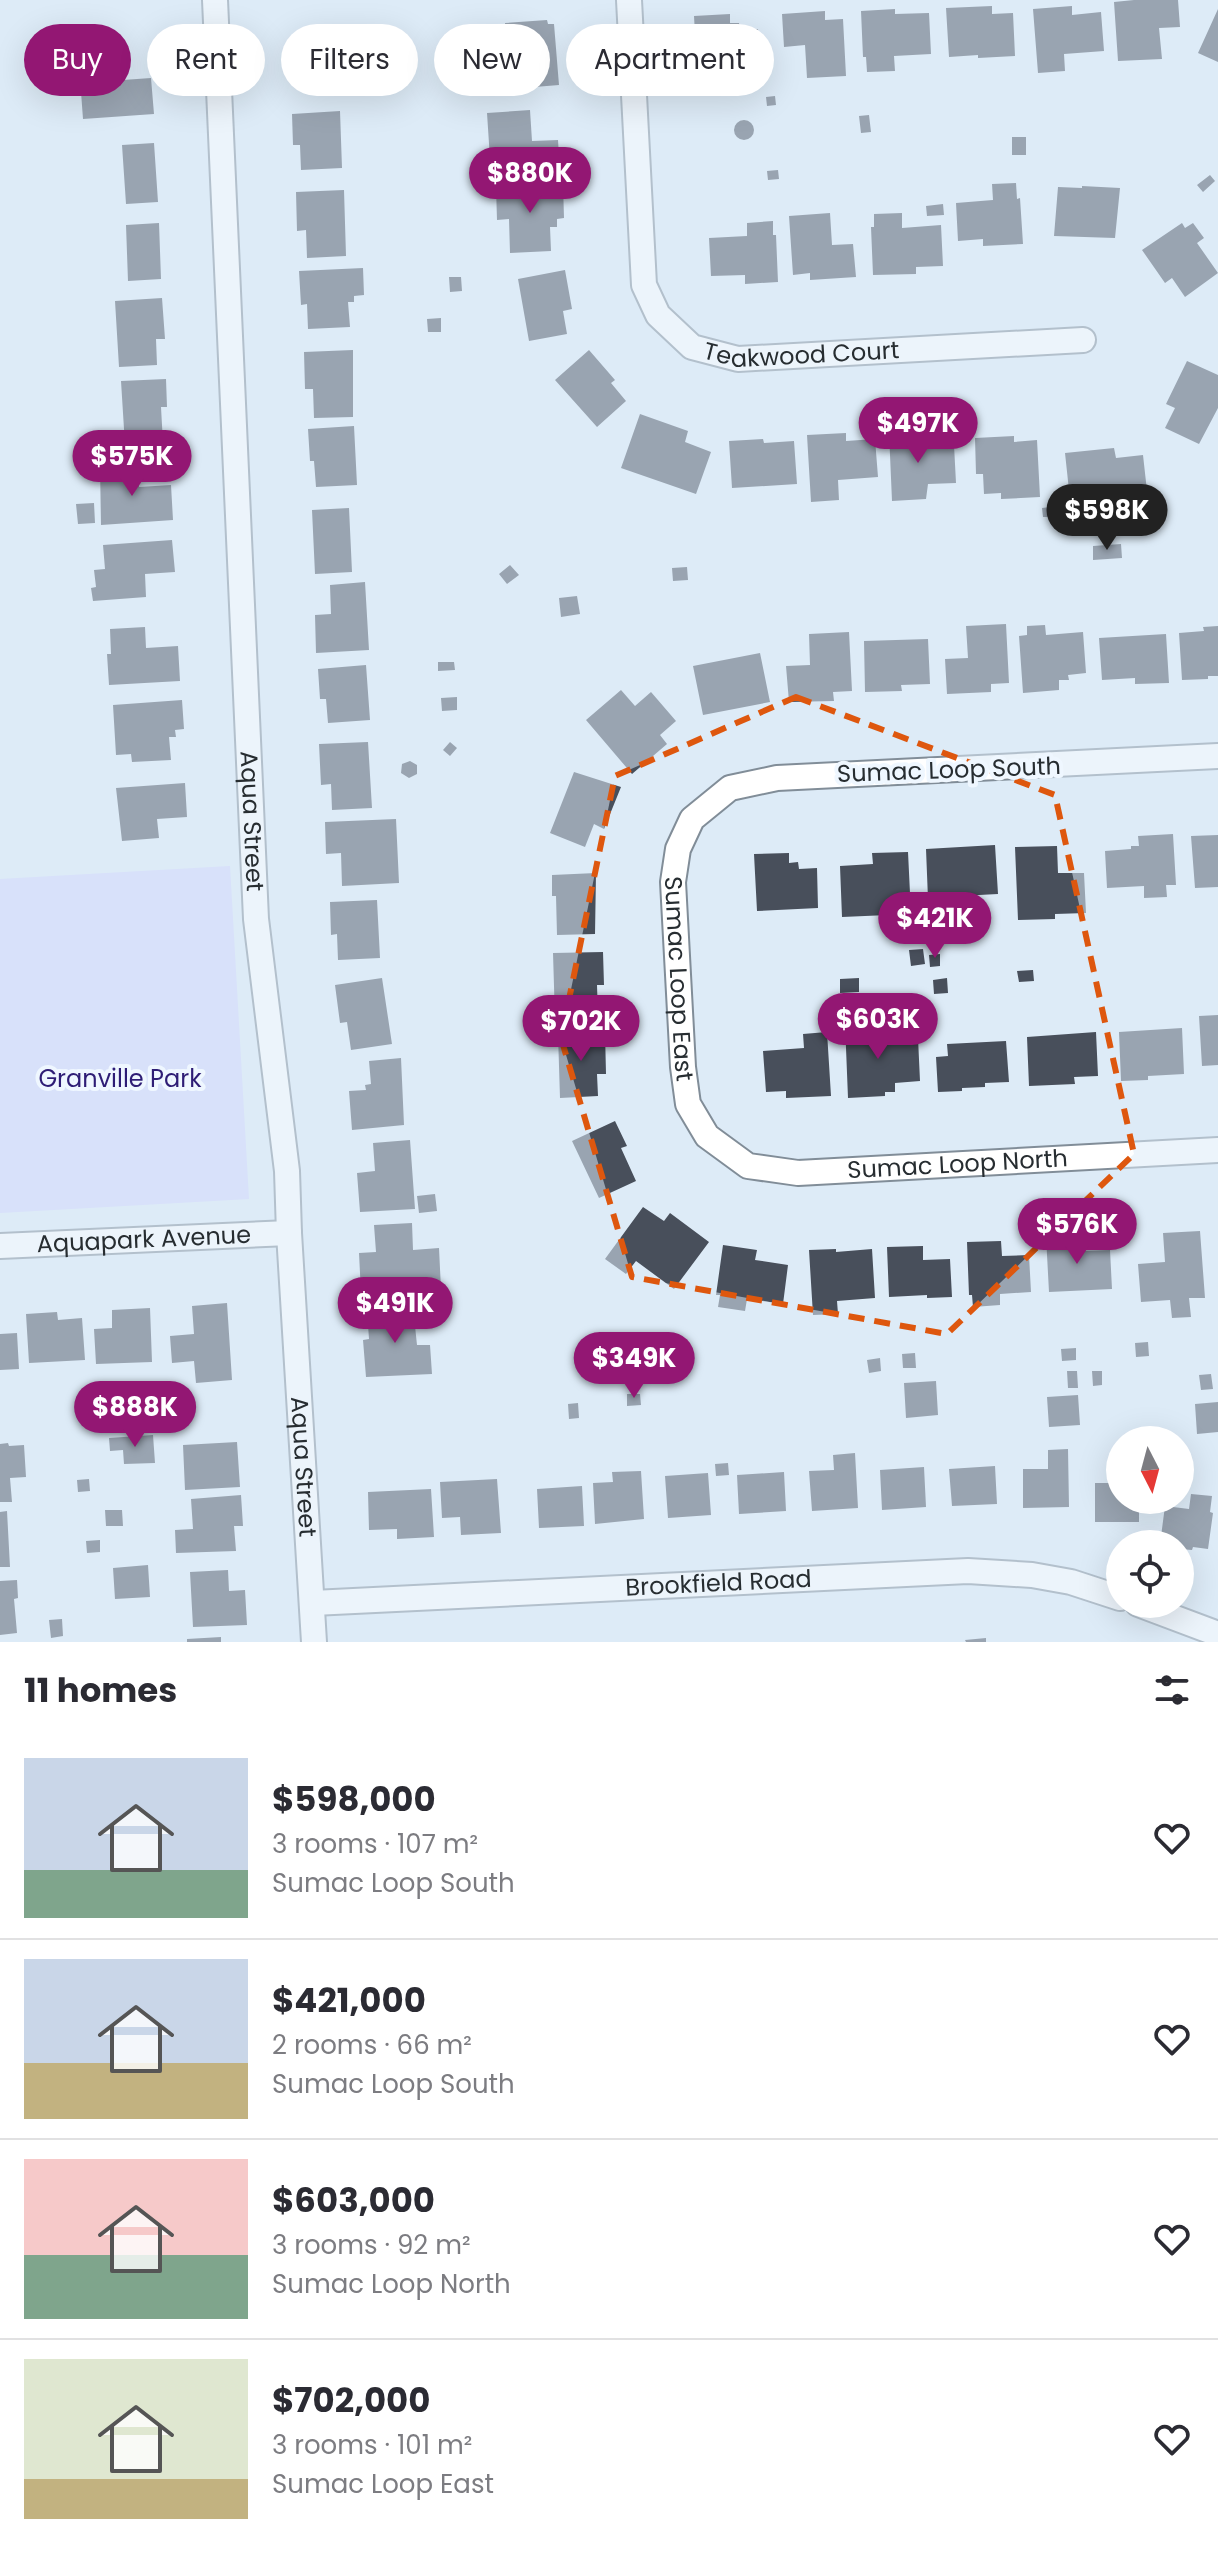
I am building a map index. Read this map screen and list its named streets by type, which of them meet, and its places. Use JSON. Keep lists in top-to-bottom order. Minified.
{"streets":{"street":["Teakwood Court","Sumac Loop South","Aqua Street","Sumac Loop East","Sumac Loop North","Aquapark Avenue","Brookfield Road"]},"crossings":[["Sumac Loop South","Sumac Loop East"],["Aqua Street","Aquapark Avenue"],["Aqua Street","Brookfield Road"],["Sumac Loop East","Sumac Loop North"]],"parks":["Granville Park"],"north":"bottom","page":{"chip":["Buy","Rent","Filters","New","Apartment"],"price":["$880K","$497K","$575K","$598K","$421K","$603K","$702K","$576K","$491K","$349K","$888K"],"heading":"11 homes","list":[{"name":"$598,000","note":"3 rooms · 107 m² · Sumac Loop South"},{"name":"$421,000","note":"2 rooms · 66 m² · Sumac Loop South"},{"name":"$603,000","note":"3 rooms · 92 m² · Sumac Loop North"},{"name":"$702,000","note":"3 rooms · 101 m² · Sumac Loop East"}]}}
